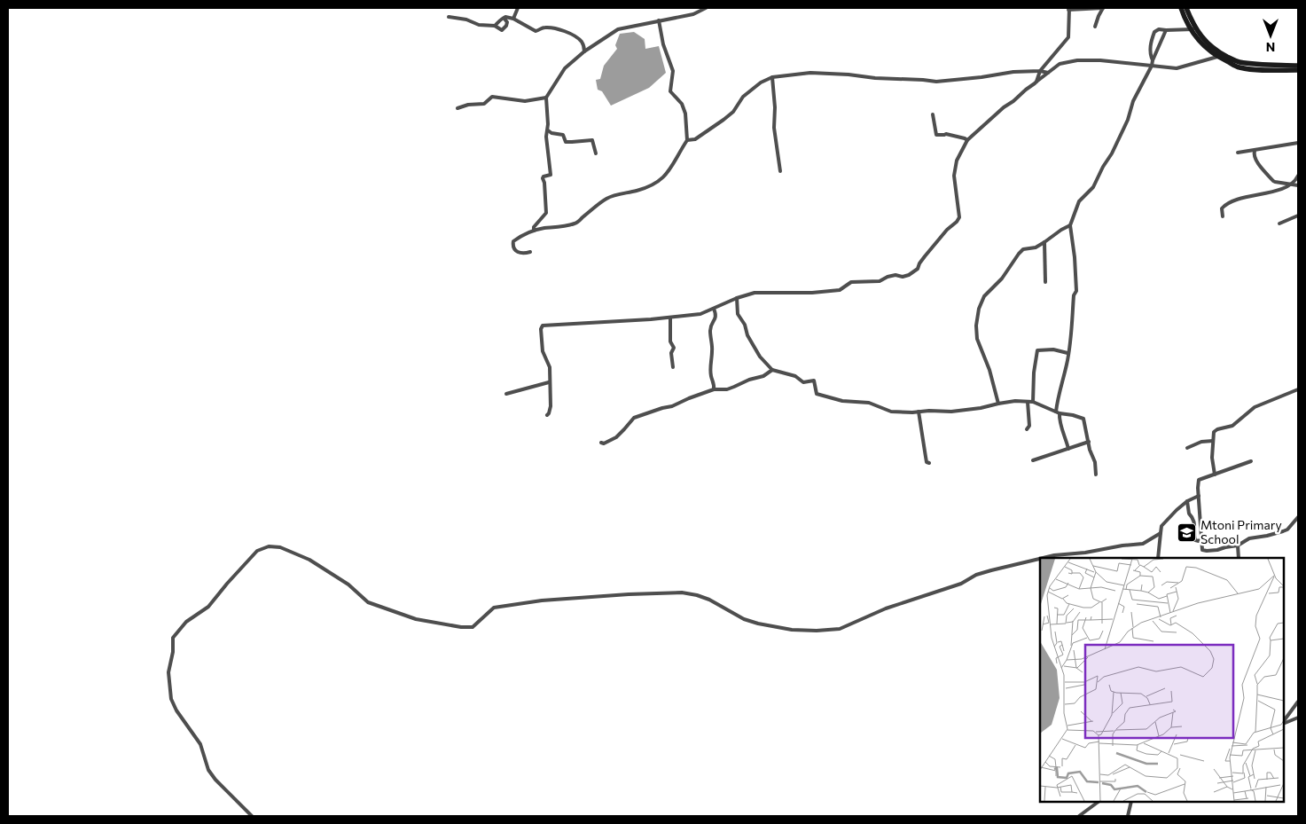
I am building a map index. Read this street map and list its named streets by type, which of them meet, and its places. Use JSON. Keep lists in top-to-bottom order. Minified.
{"places":{"school or university":["Mtoni Primary School"]},"north":"bottom"}
